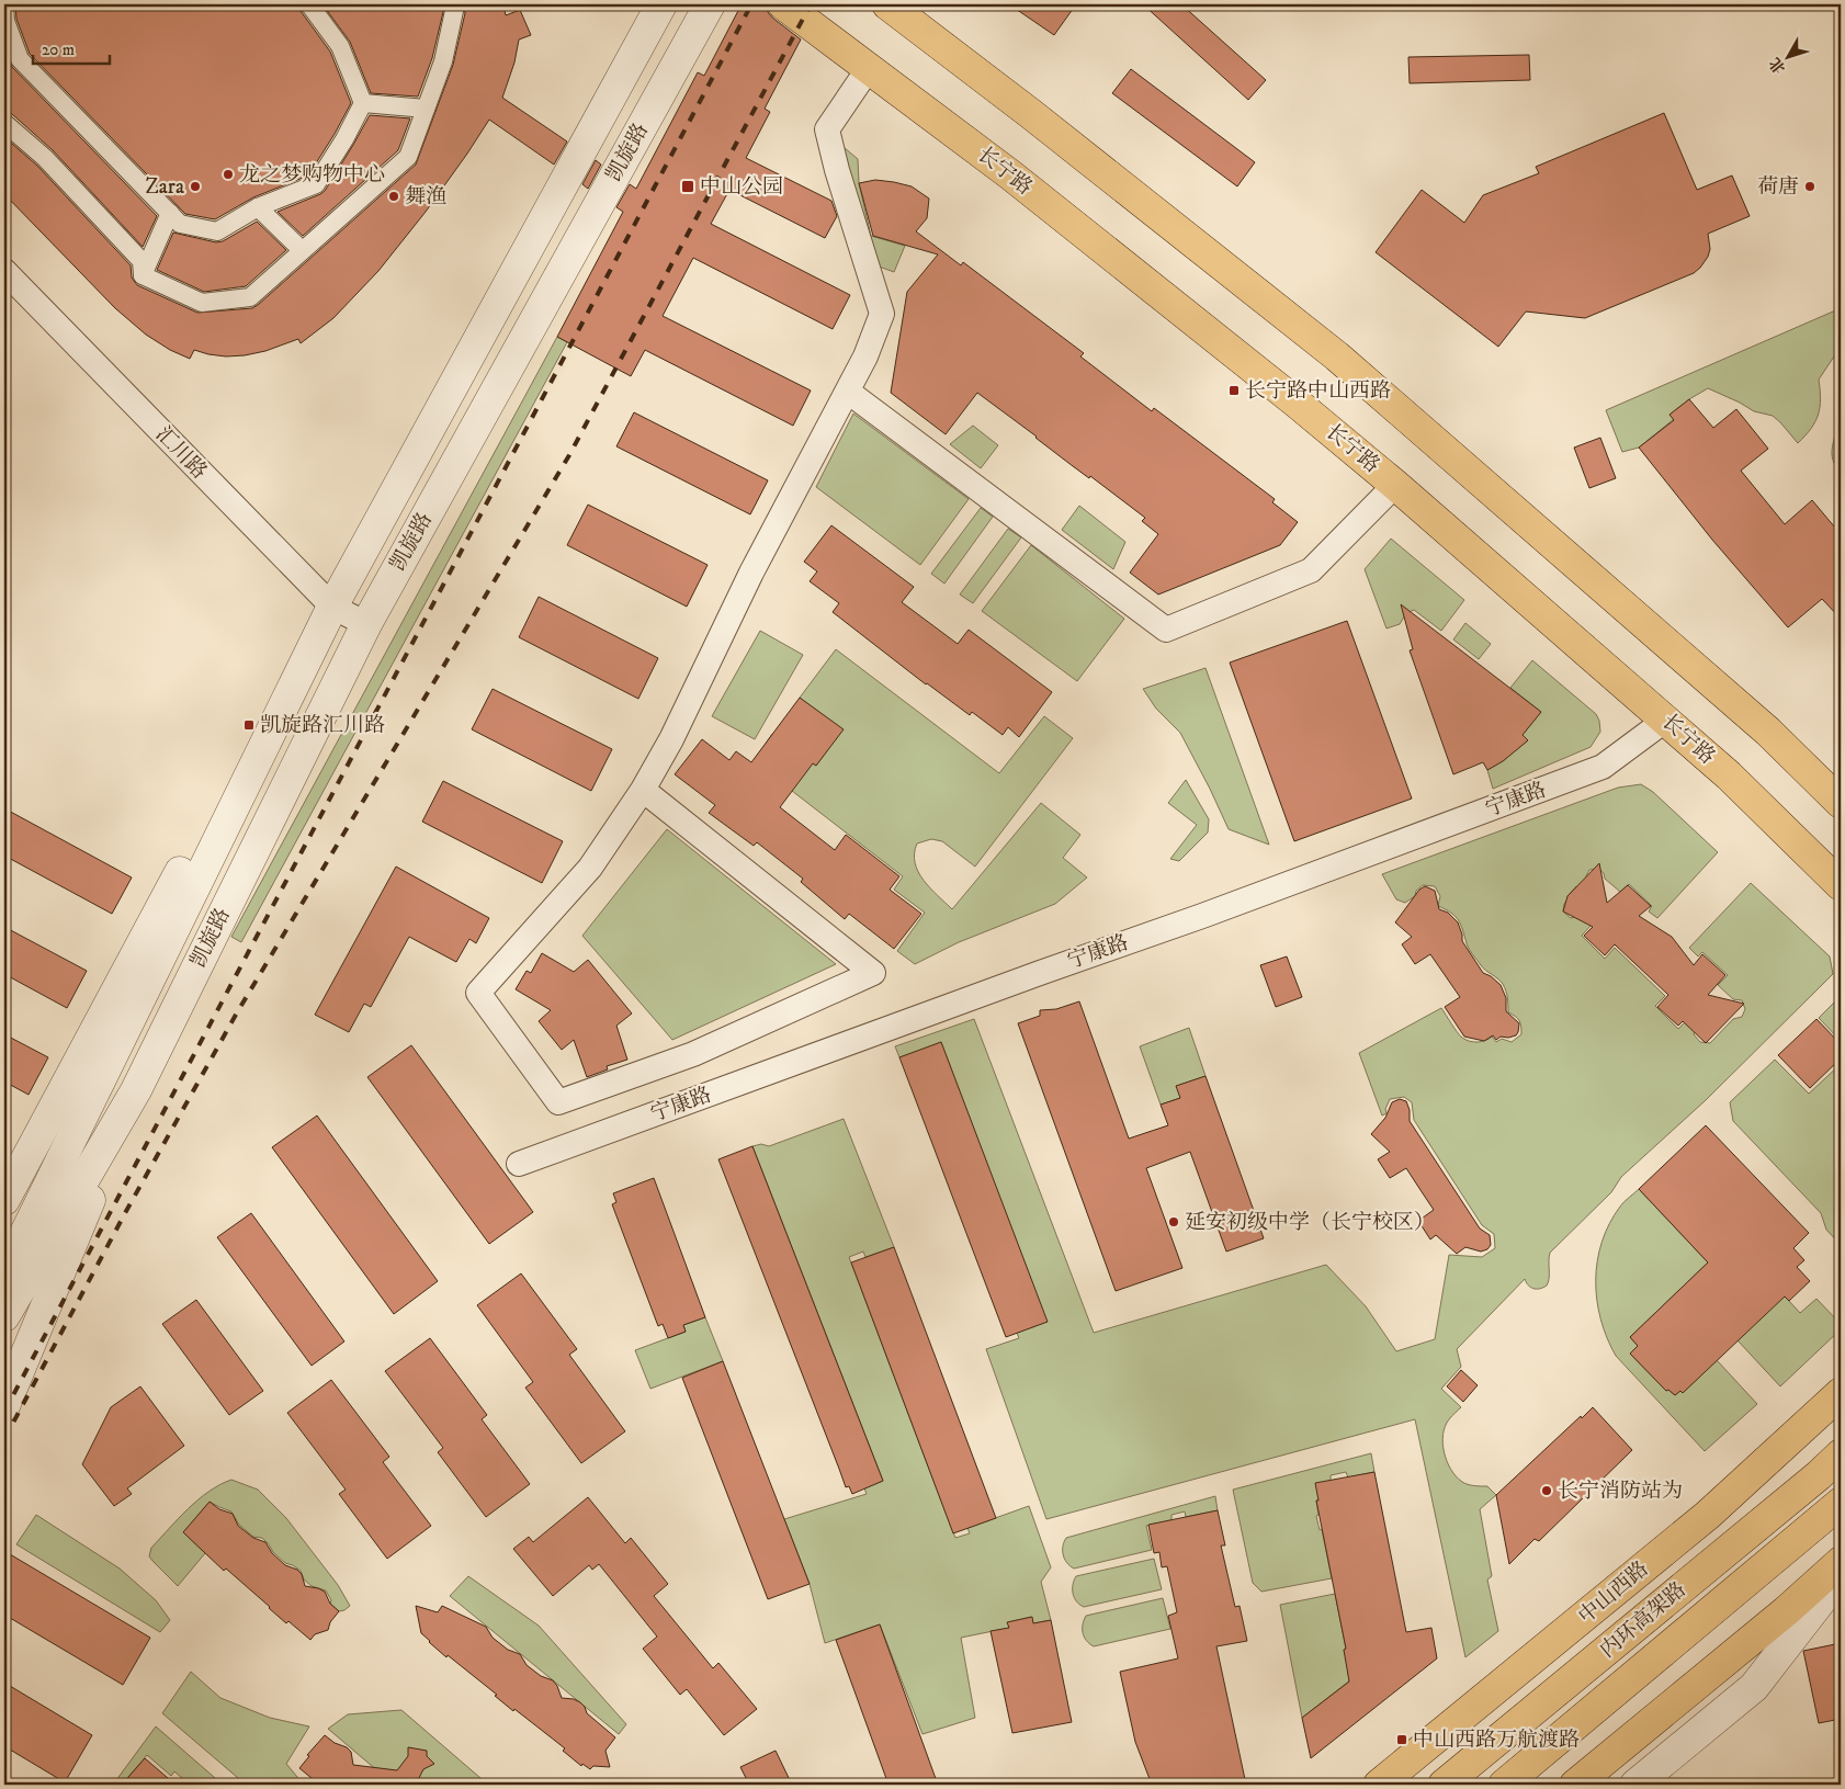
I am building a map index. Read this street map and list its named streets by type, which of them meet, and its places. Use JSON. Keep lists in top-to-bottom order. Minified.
{"streets":{"main road":["长宁路","中山西路","内环高架路"],"street":["凯旋路","汇川路","宁康路"]},"crossings":[["凯旋路","汇川路"],["长宁路","宁康路"]],"places":{"other":["龙之梦购物中心","Zara","荷唐","舞渔","延安初级中学（长宁校区）","长宁消防站为"],"transit":["中山公园","长宁路中山西路","凯旋路汇川路","中山西路万航渡路"]},"scale_bar":"20 m","north":"bottom left"}
